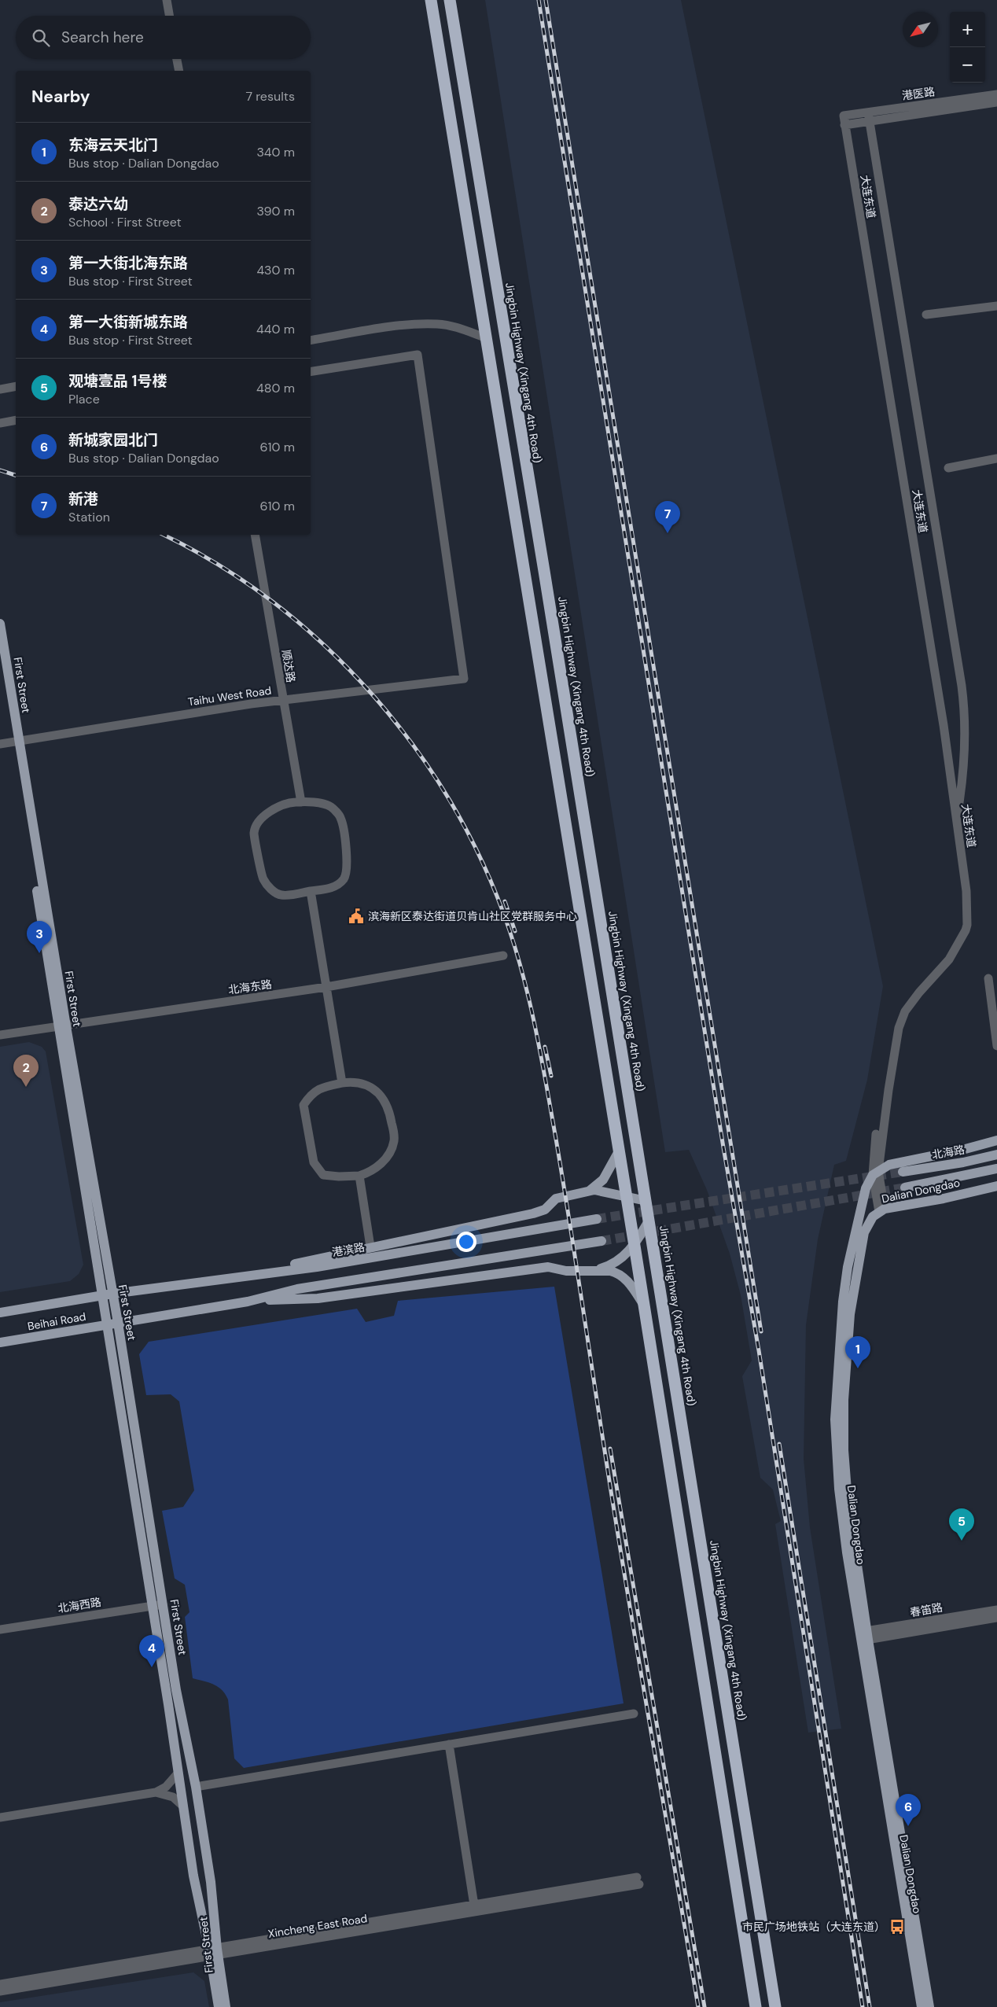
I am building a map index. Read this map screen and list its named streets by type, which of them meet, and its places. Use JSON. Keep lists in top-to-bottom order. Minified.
{"streets":{"highway":["Jingbin Highway (Xingang 4th Road)"],"main road":["First Street","北海路","Dalian Dongdao","港滨路","Beihai Road"],"street":["港医路","大连东道","顺达路","Taihu West Road","北海东路","北海西路","春笛路","Xincheng East Road"]},"crossings":[["港医路","大连东道"],["大连东道","Dalian Dongdao"],["顺达路","Taihu West Road"],["First Street","Taihu West Road"],["First Street","北海东路"],["First Street","港滨路"],["First Street","Beihai Road"],["First Street","北海西路"],["First Street","Xincheng East Road"],["Dalian Dongdao","春笛路"],["港滨路","Beihai Road"]],"places":{"public building":["滨海新区泰达街道贝肯山社区党群服务中心"],"bus stop":["市民广场地铁站（大连东道）"]},"north":"bottom left","page":{"map_buttons":["+","−"],"search":"Search here","heading":["Nearby","7 results"],"list":[{"mark":"1","name":"东海云天北门","note":"Bus stop · Dalian Dongdao","value":"340 m"},{"mark":"2","name":"泰达六幼","note":"School · First Street","value":"390 m"},{"mark":"3","name":"第一大街北海东路","note":"Bus stop · First Street","value":"430 m"},{"mark":"4","name":"第一大街新城东路","note":"Bus stop · First Street","value":"440 m"},{"mark":"5","name":"观塘壹品 1号楼","note":"Place","value":"480 m"},{"mark":"6","name":"新城家园北门","note":"Bus stop · Dalian Dongdao","value":"610 m"},{"mark":"7","name":"新港","note":"Station","value":"610 m"}],"pins":["7","3","2","1","5","4","6"]}}
